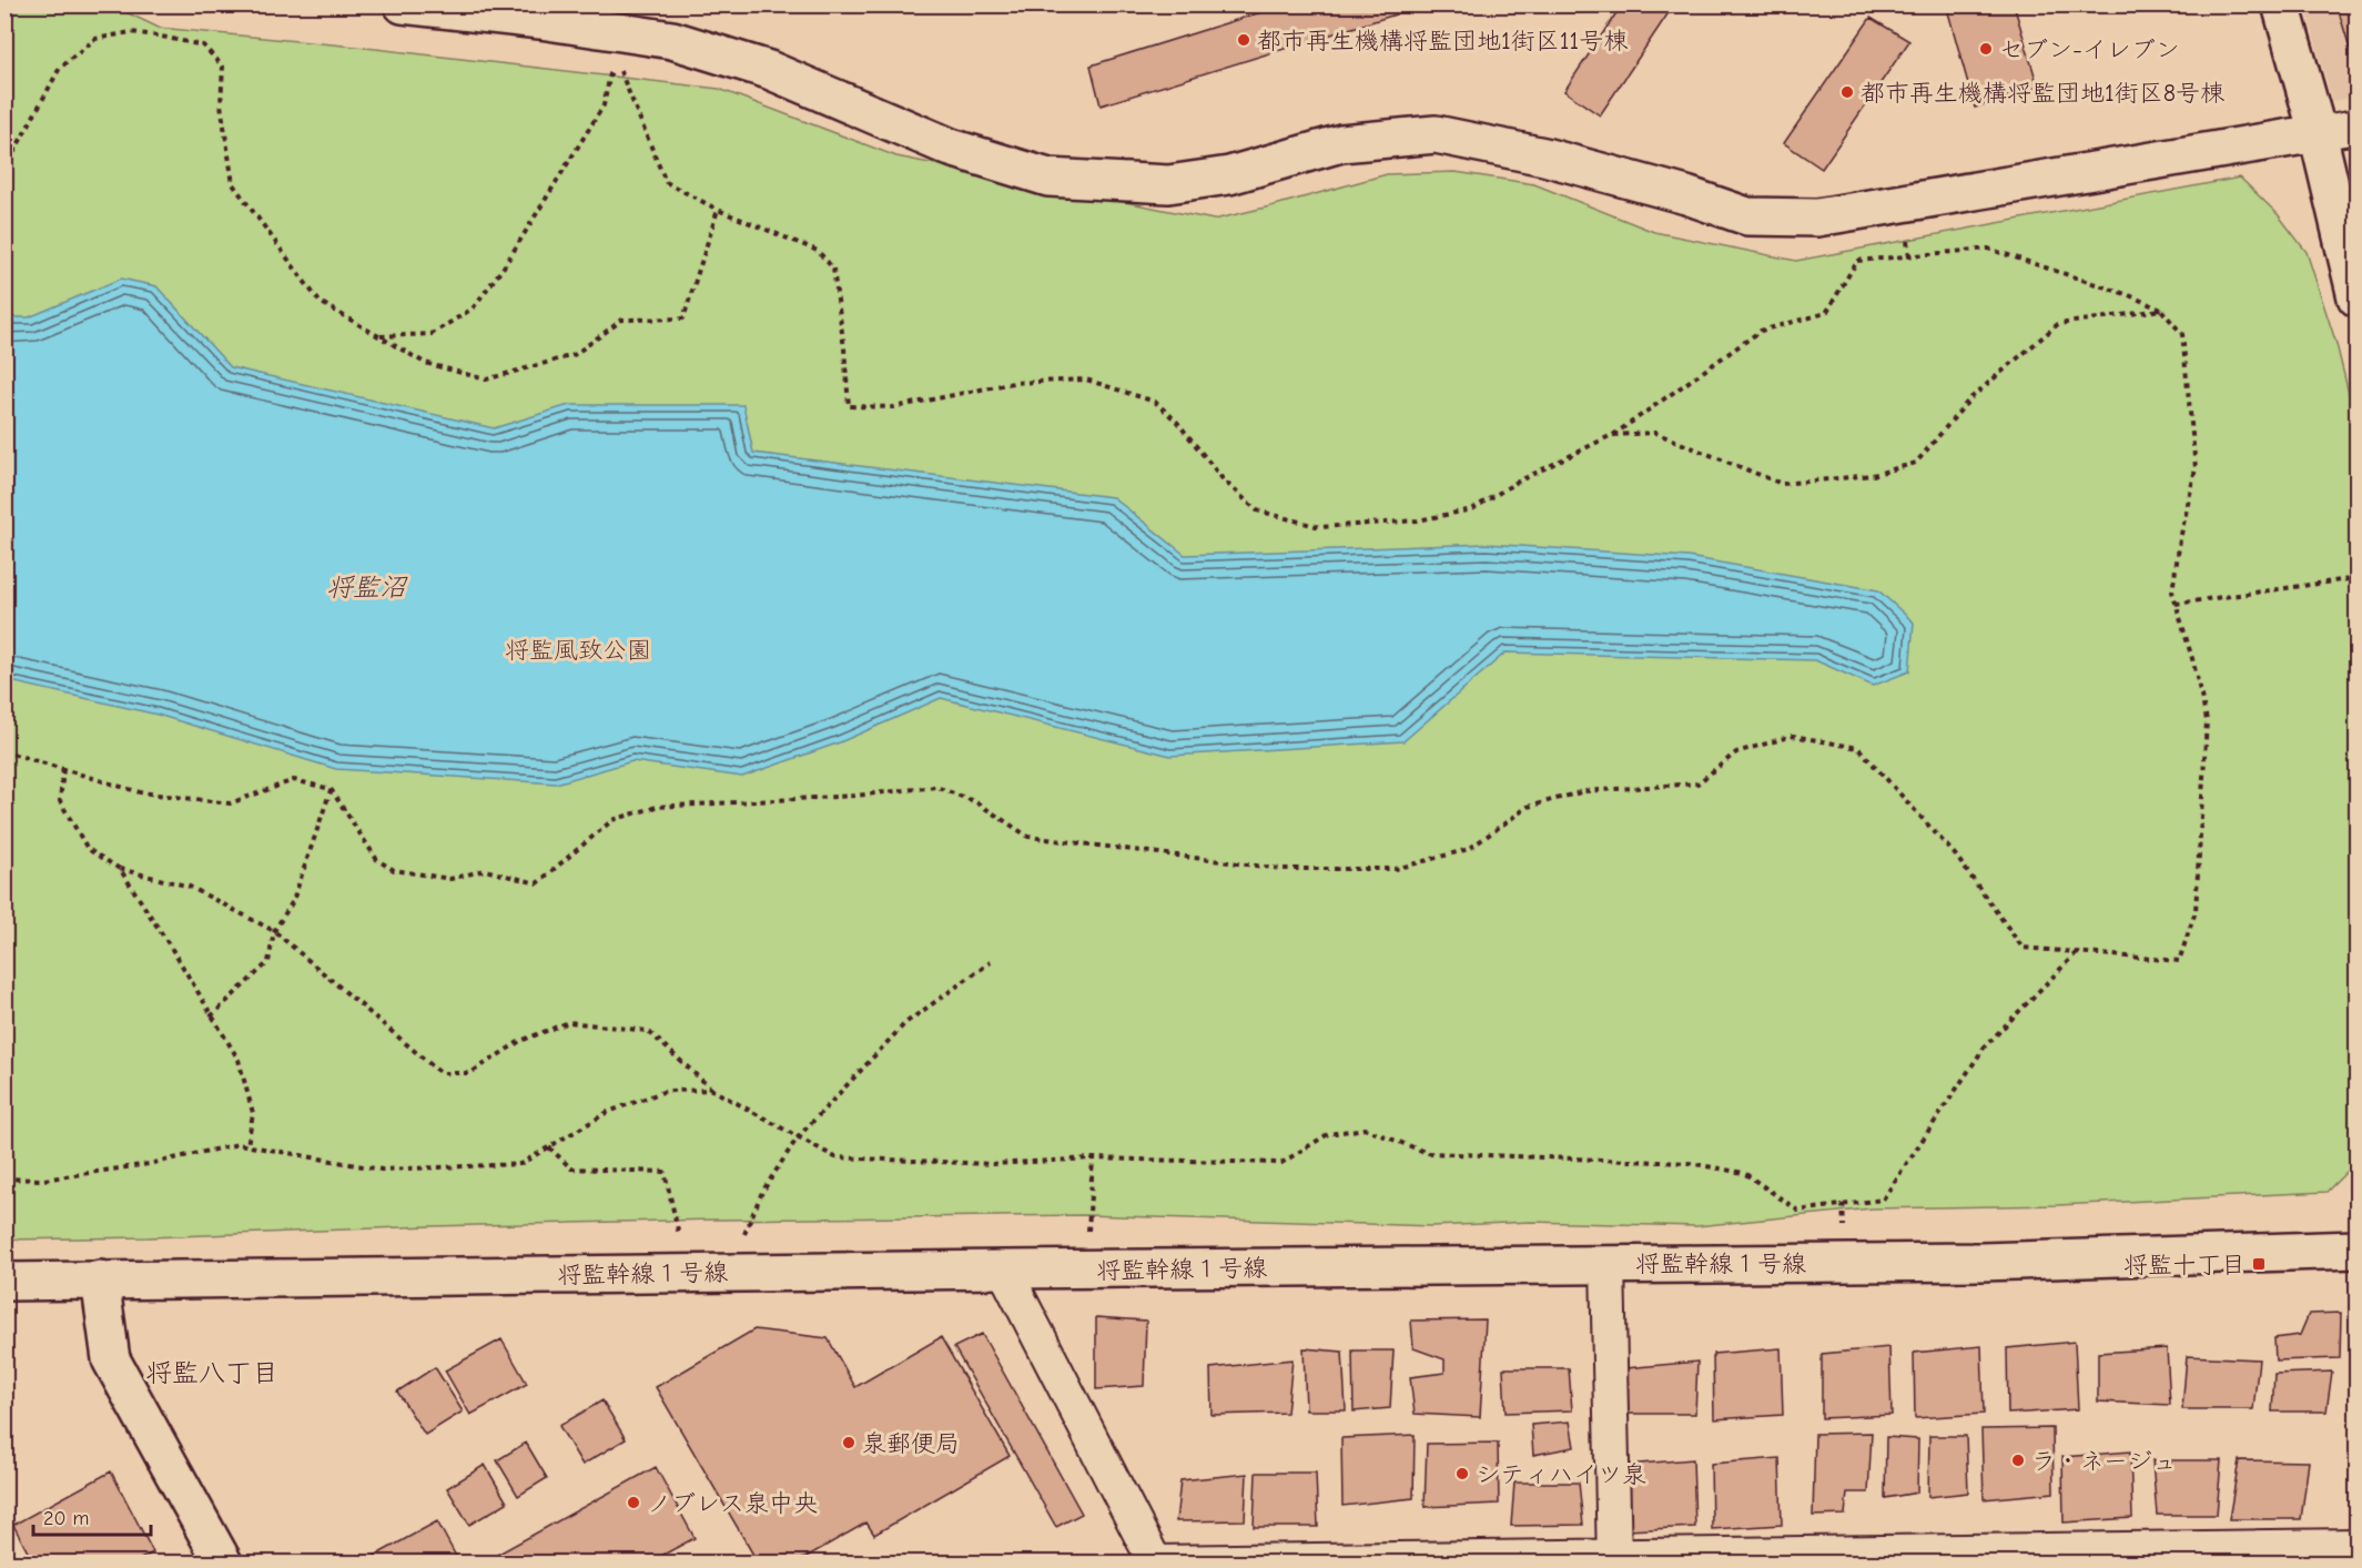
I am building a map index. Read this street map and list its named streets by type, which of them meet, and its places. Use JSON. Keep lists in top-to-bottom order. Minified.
{"streets":{"street":["将監幹線１号線"]},"districts":["将監八丁目"],"water":["将監沼"],"parks":["将監風致公園"],"places":{"other":["都市再生機構将監団地1街区11号棟","セブン-イレブン","都市再生機構将監団地1街区8号棟","泉郵便局","ラ・ネージュ","シティハイツ泉","ノブレス泉中央"],"transit":["将監十丁目"]},"scale_bar":"20 m"}
